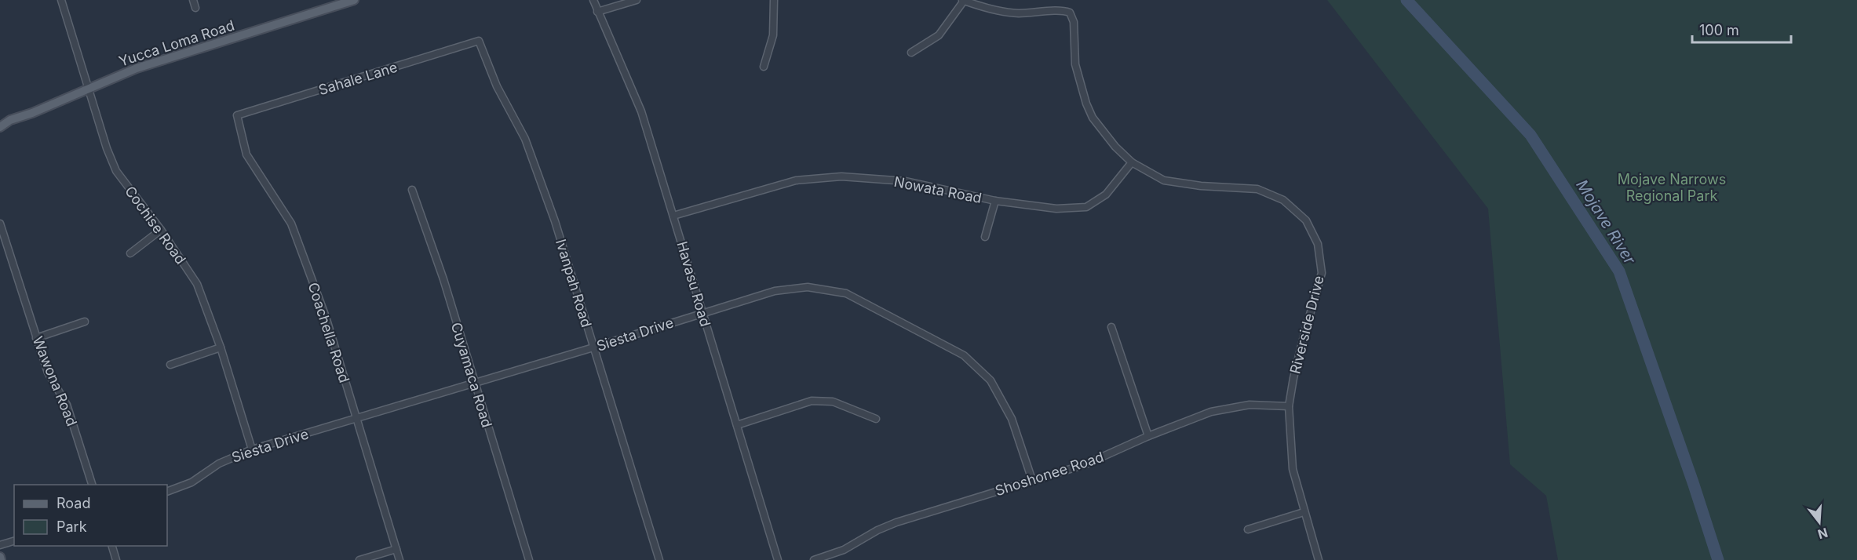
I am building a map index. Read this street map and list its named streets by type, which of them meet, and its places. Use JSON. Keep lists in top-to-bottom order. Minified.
{"streets":{"main road":["Yucca Loma Road"],"street":["Sahale Lane","Nowata Road","Cochise Road","Ivanpah Road","Havasu Road","Riverside Drive","Coachella Road","Siesta Drive","Cuyamaca Road","Wawona Road","Shoshonee Road"]},"crossings":[["Yucca Loma Road","Cochise Road"],["Sahale Lane","Ivanpah Road"],["Sahale Lane","Coachella Road"],["Nowata Road","Havasu Road"],["Nowata Road","Riverside Drive"],["Cochise Road","Siesta Drive"],["Ivanpah Road","Siesta Drive"],["Havasu Road","Siesta Drive"],["Riverside Drive","Shoshonee Road"],["Coachella Road","Siesta Drive"],["Siesta Drive","Cuyamaca Road"],["Siesta Drive","Shoshonee Road"]],"water":["Mojave River"],"parks":["Mojave Narrows Regional Park"],"legend":["Road","Park"],"scale_bar":"100 m","north":"bottom"}
